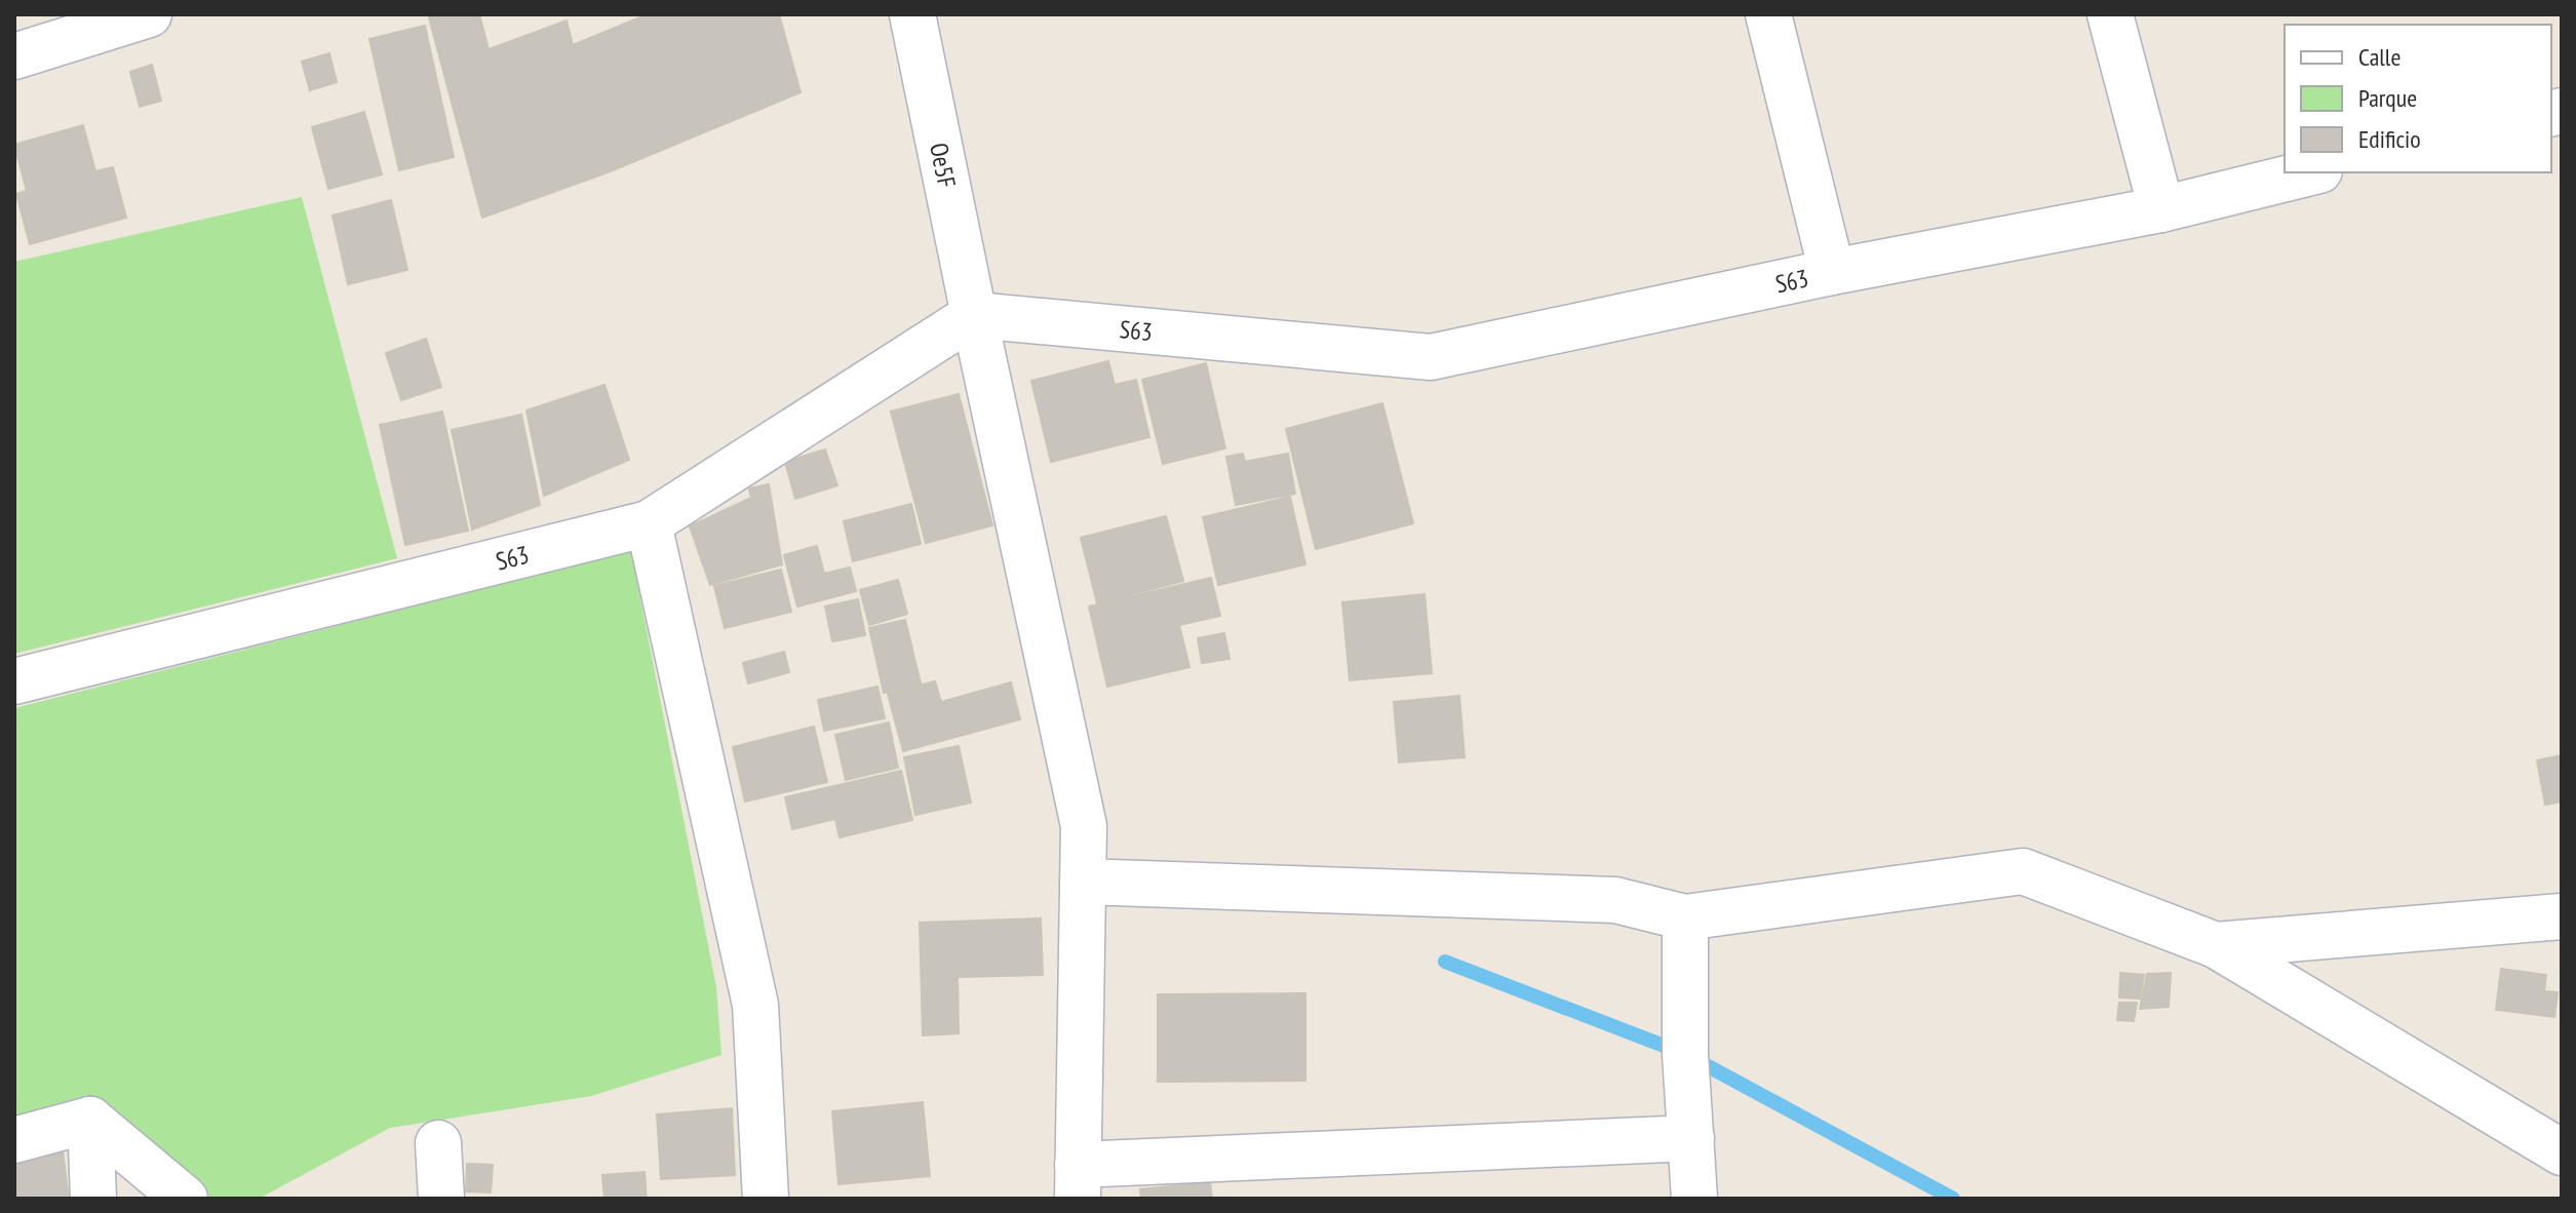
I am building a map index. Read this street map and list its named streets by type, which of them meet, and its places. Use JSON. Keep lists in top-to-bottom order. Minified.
{"streets":{"street":["Oe5F","S63"]},"crossings":[["Oe5F","S63"]],"legend":["Calle","Parque","Edificio"]}
